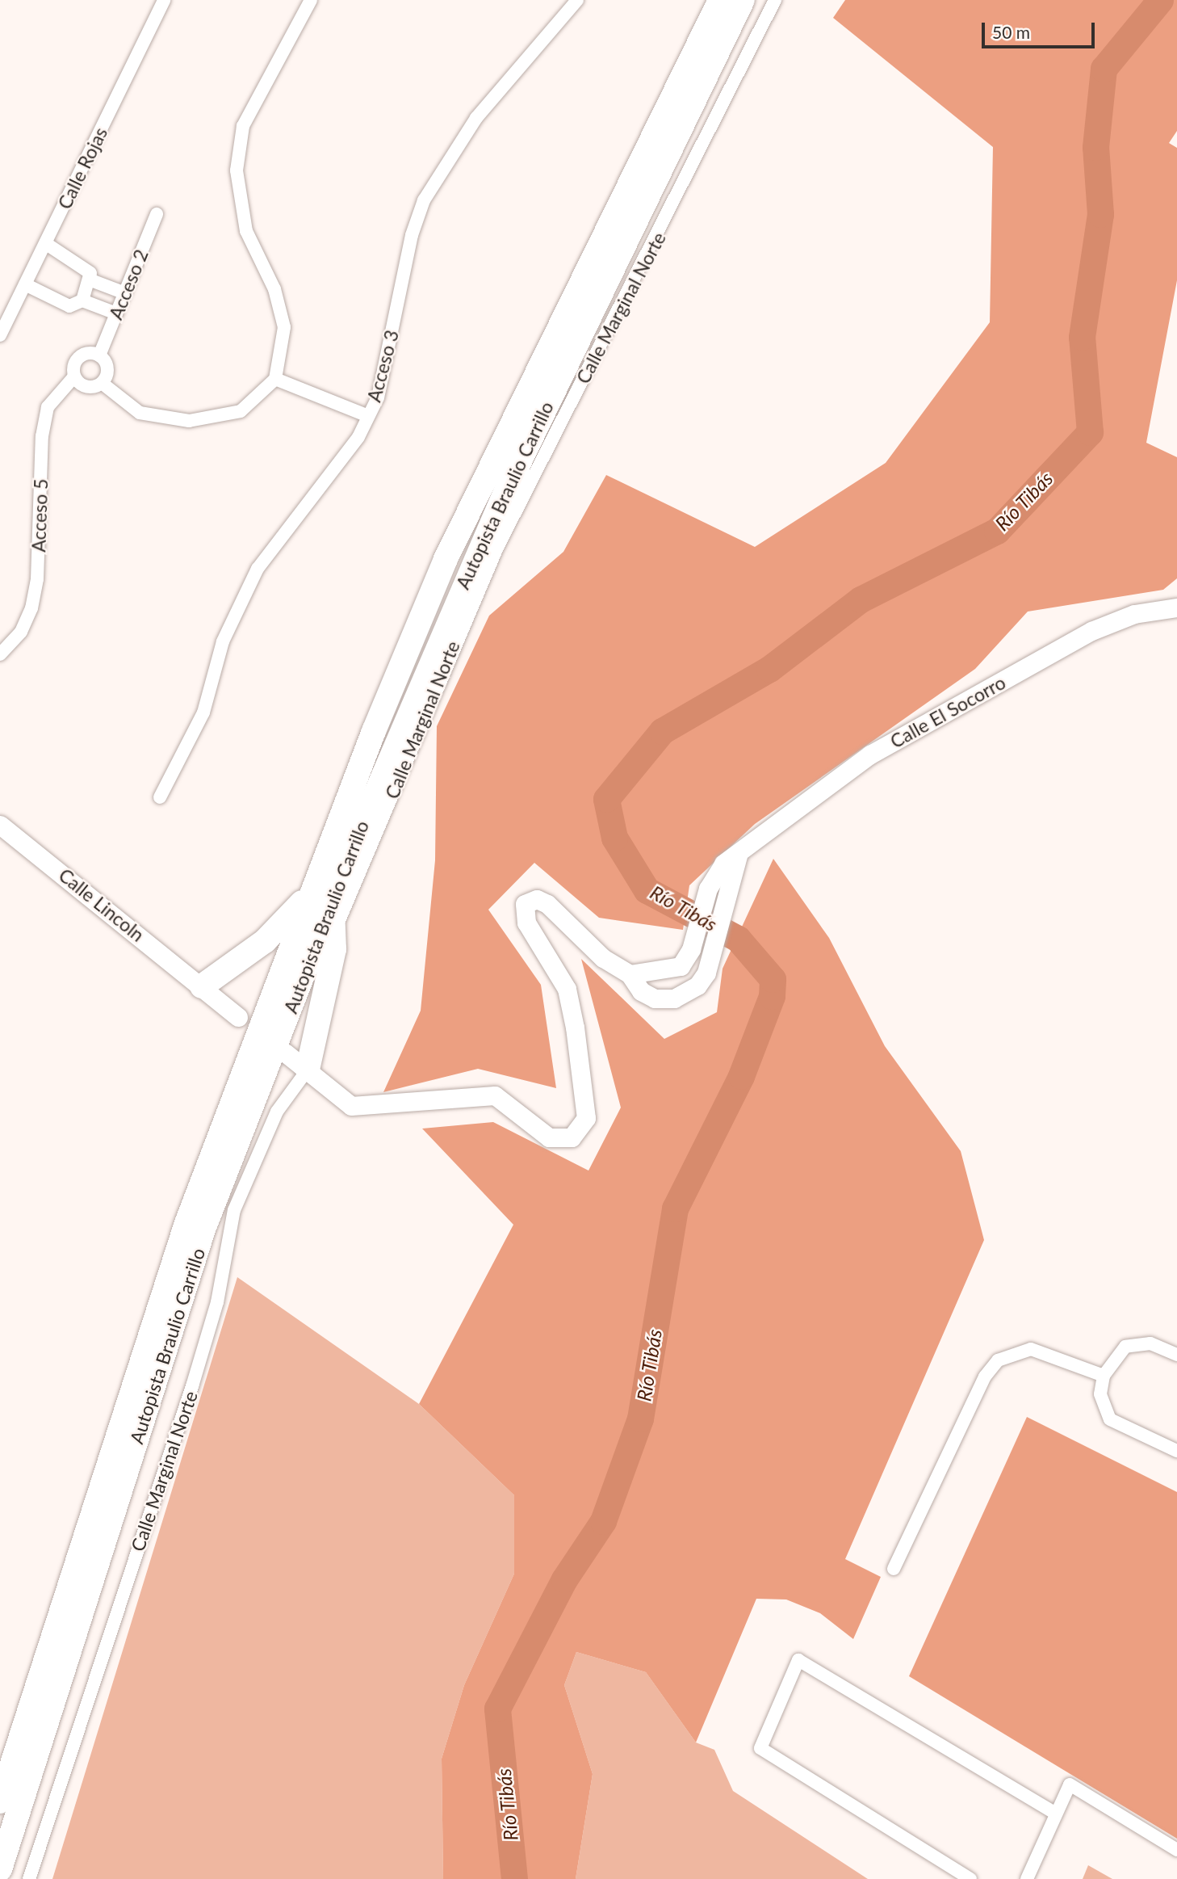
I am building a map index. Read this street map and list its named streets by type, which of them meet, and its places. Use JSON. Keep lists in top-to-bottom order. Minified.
{"streets":{"highway":["Autopista Braulio Carrillo"],"street":["Calle Rojas","Acceso 2","Calle Marginal Norte","Acceso 3","Acceso 5","Calle El Socorro","Calle Lincoln"]},"crossings":[["Acceso 2","Acceso 5"]],"water":["Río Tibás"],"scale_bar":"50 m"}
